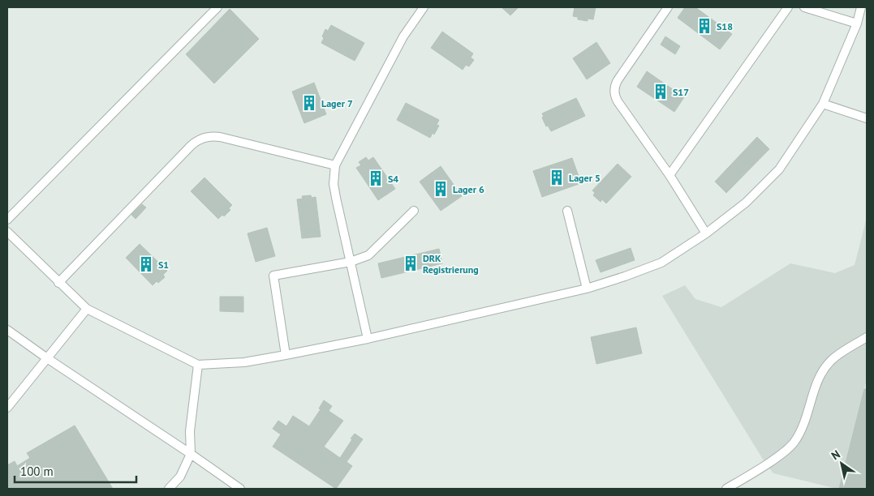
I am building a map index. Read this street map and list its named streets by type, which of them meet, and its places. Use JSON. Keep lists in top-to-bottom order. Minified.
{"places":{"building":["S18","S17","Lager 7","Lager 5","S4","Lager 6","DRK Registrierung","S1"]},"scale_bar":"100 m","north":"top left"}
